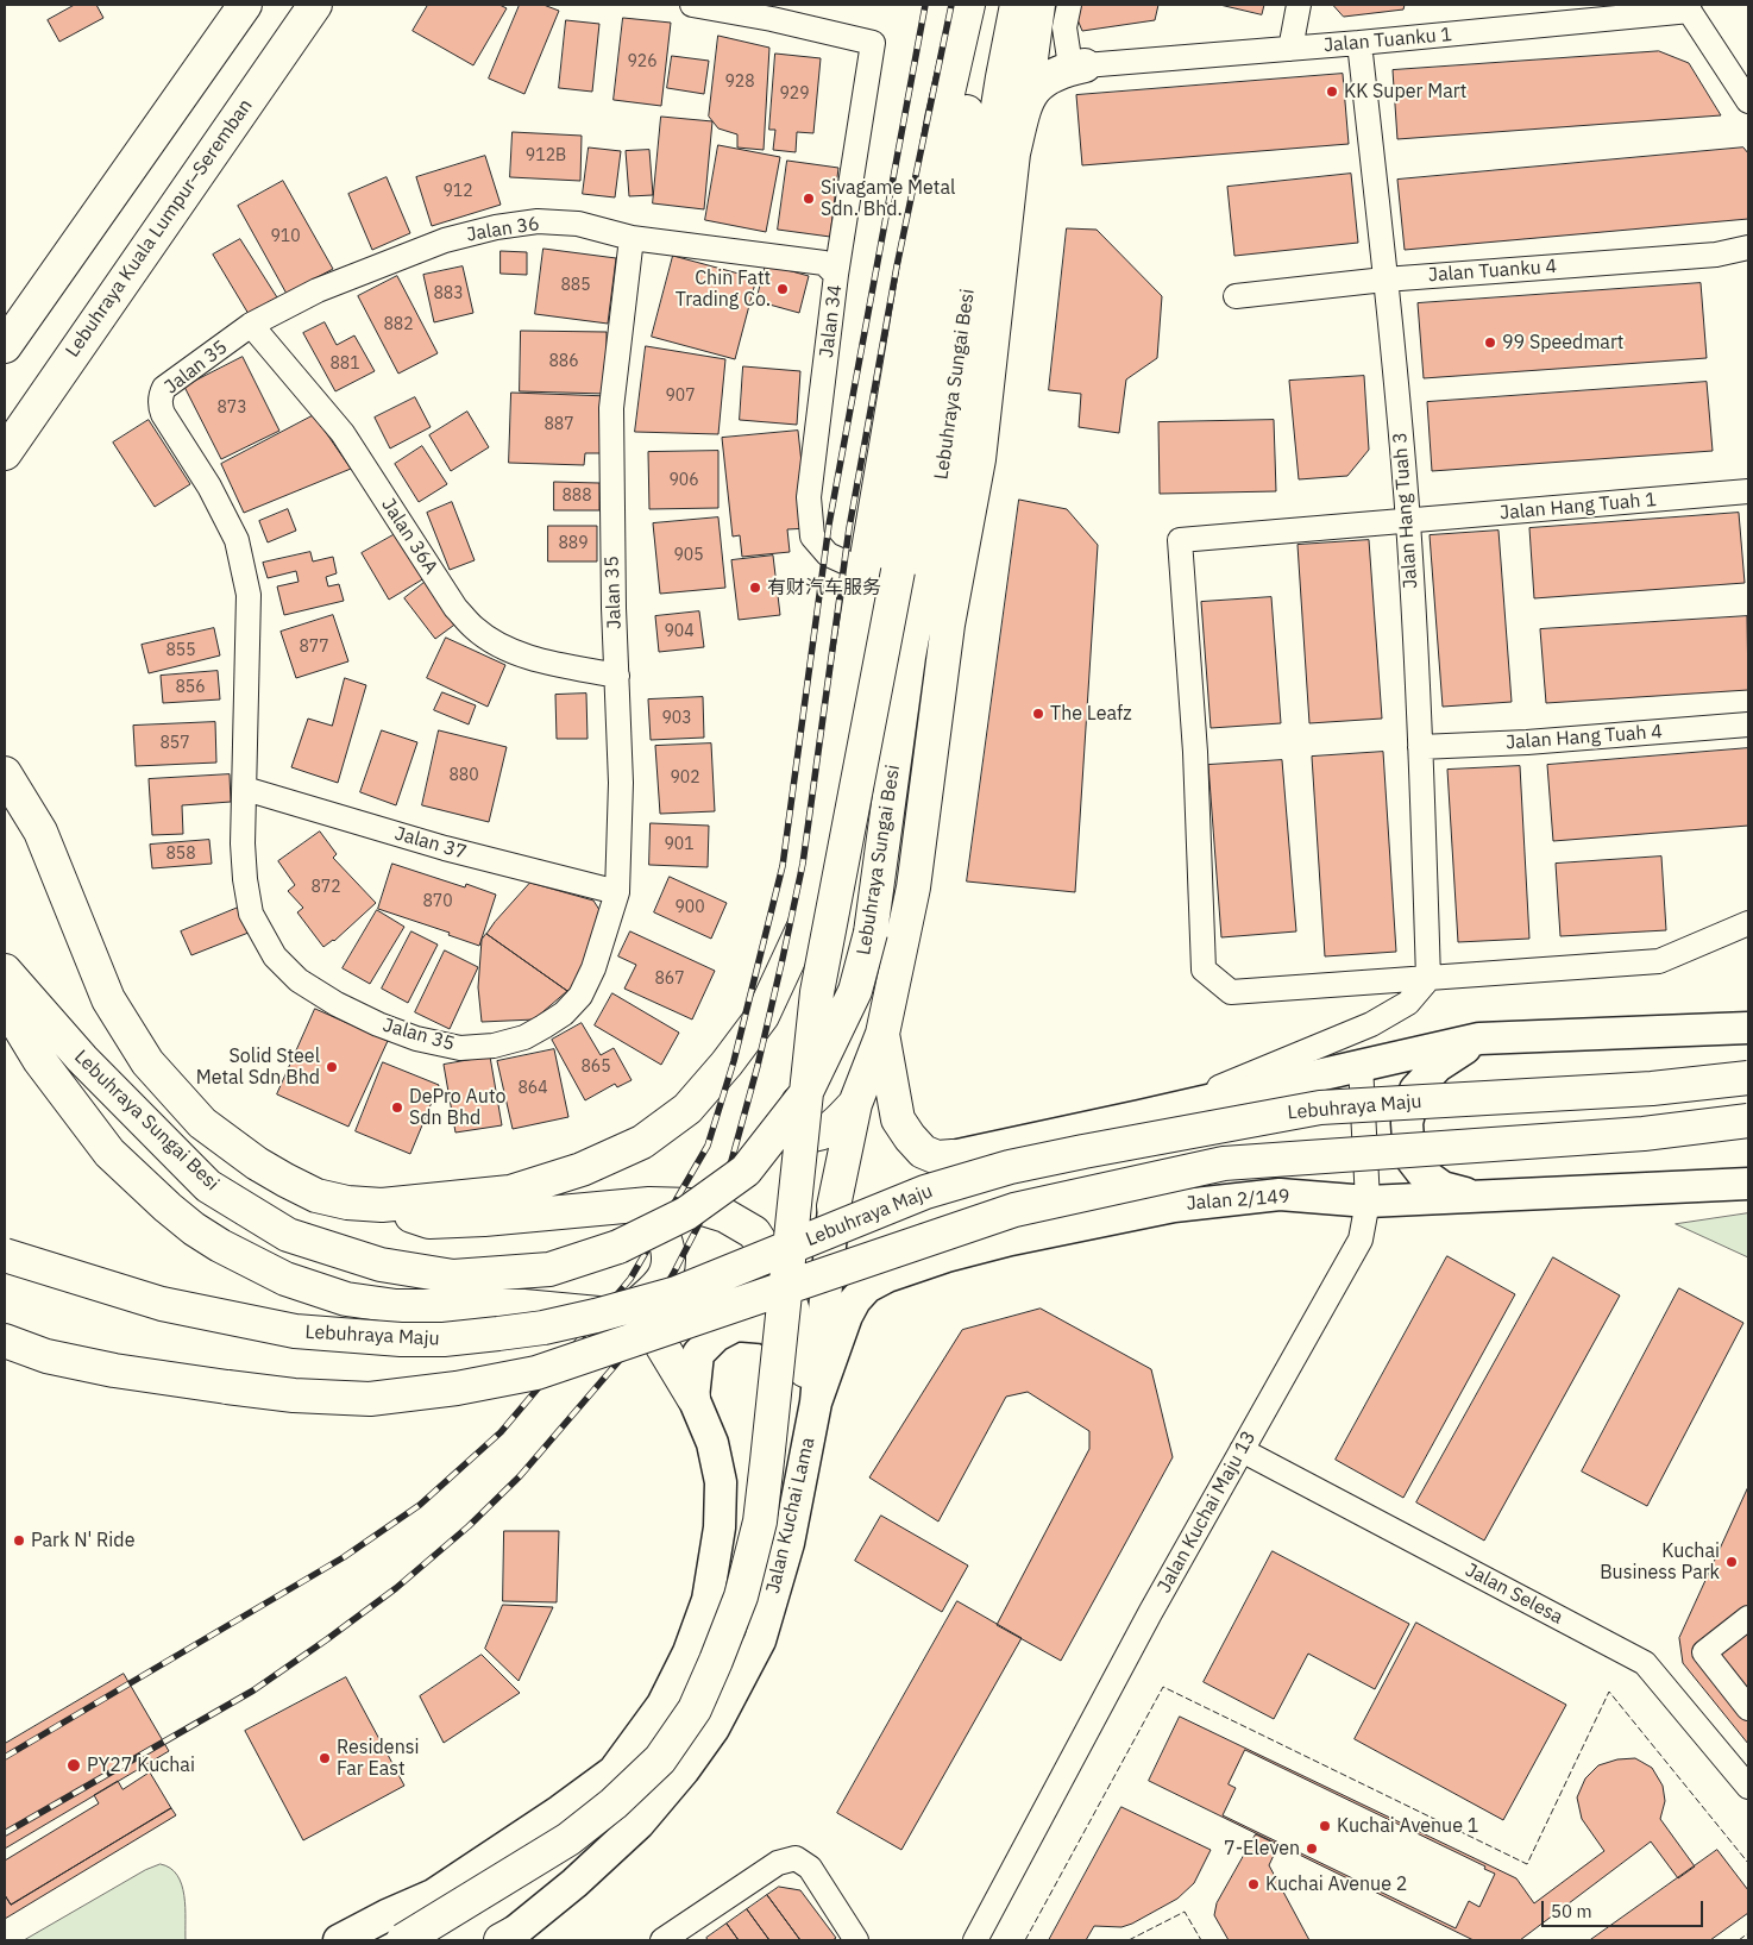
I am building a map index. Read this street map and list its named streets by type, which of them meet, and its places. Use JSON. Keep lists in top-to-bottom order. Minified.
{"streets":{"highway":["Lebuhraya Kuala Lumpur–Seremban","Lebuhraya Sungai Besi","Lebuhraya Maju"],"main road":["Jalan 2/149","Jalan Kuchai Lama"],"street":["Jalan Tuanku 1","Jalan 36","Jalan Tuanku 4","Jalan 34","Jalan 35","Jalan Hang Tuah 1","Jalan Hang Tuah 3","Jalan 36A","Jalan Hang Tuah 4","Jalan 37","Jalan Kuchai Maju 13","Jalan Selesa"]},"crossings":[["Jalan Tuanku 1","Jalan Hang Tuah 3"],["Jalan 36","Jalan 34"],["Jalan 36","Jalan 35"],["Jalan 36","Jalan 36A"],["Jalan Tuanku 4","Jalan Hang Tuah 3"],["Jalan 34","Lebuhraya Sungai Besi"],["Jalan 35","Jalan 36A"],["Jalan 35","Jalan 37"],["Jalan Hang Tuah 1","Jalan Hang Tuah 3"],["Jalan Hang Tuah 3","Jalan Hang Tuah 4"],["Jalan 2/149","Jalan Kuchai Maju 13"],["Jalan 2/149","Jalan Kuchai Lama"],["Jalan Kuchai Maju 13","Jalan Selesa"]],"places":["KK Super Mart","Sivagame Metal Sdn. Bhd.","Chin Fatt Trading Co.","99 Speedmart","有财汽车服务","The Leafz","Solid Steel Metal Sdn Bhd","DePro Auto Sdn Bhd","Park N' Ride","Kuchai Business Park","Residensi Far East","PY27 Kuchai","Kuchai Avenue 1","7-Eleven","Kuchai Avenue 2"],"house_numbers":["926","928","929","912B","912","910","885","883","882","886","881","907","873","887","906","888","889","905","904","877","855","856","903","857","880","902","901","858","872","870","900","867","865","864"],"scale_bar":"50 m"}
